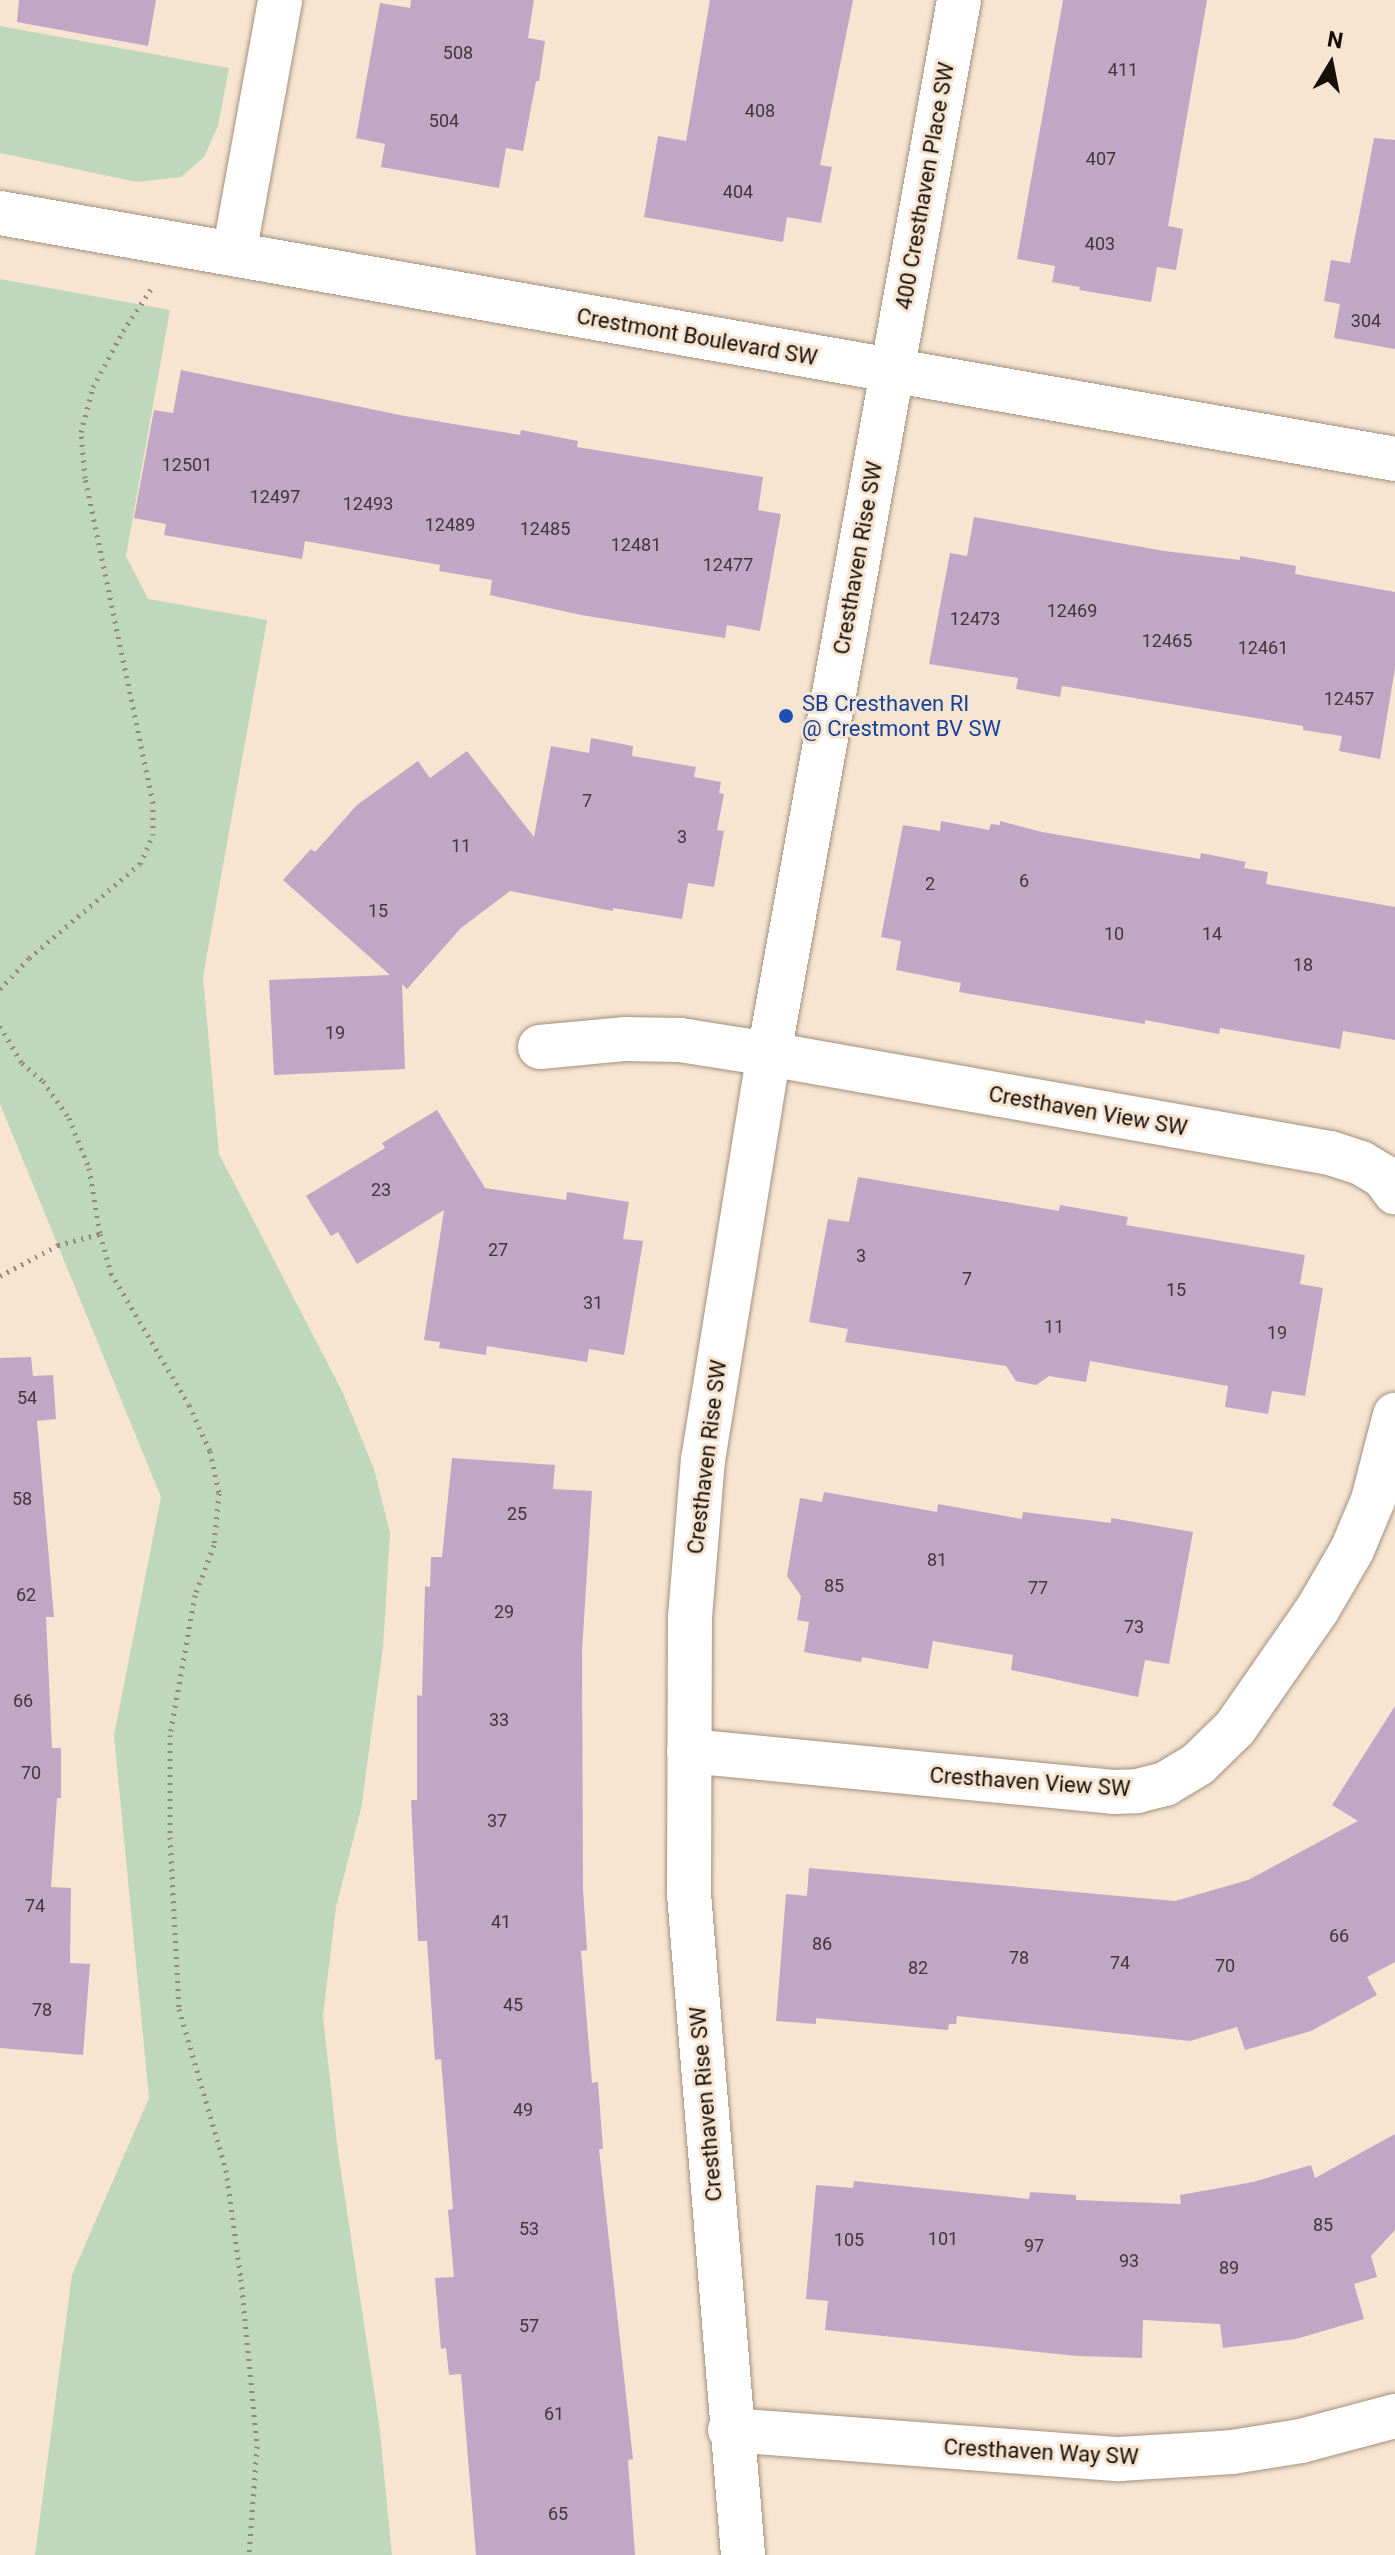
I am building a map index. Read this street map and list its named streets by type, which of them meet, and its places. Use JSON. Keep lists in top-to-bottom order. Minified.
{"streets":{"street":["400 Cresthaven Place SW","Crestmont Boulevard SW","Cresthaven Rise SW","Cresthaven View SW","Cresthaven Way SW"]},"crossings":[["400 Cresthaven Place SW","Crestmont Boulevard SW"],["400 Cresthaven Place SW","Cresthaven Rise SW"],["Crestmont Boulevard SW","Cresthaven Rise SW"],["Cresthaven Rise SW","Cresthaven View SW"],["Cresthaven Rise SW","Cresthaven Way SW"]],"places":["SB Cresthaven RI @ Crestmont BV SW"],"house_numbers":["508","411","408","504","407","404","403","304","12501","12497","12493","12489","12485","12481","12477","12469","12473","12465","12461","12457","7","3","11","6","2","15","10","14","18","19","23","27","3","7","15","31","11","19","54","58","25","81","85","77","62","29","73","66","33","70","37","74","41","66","86","78","74","70","82","45","78","49","85","53","101","105","97","93","89","57","61","65"],"north":"top"}
